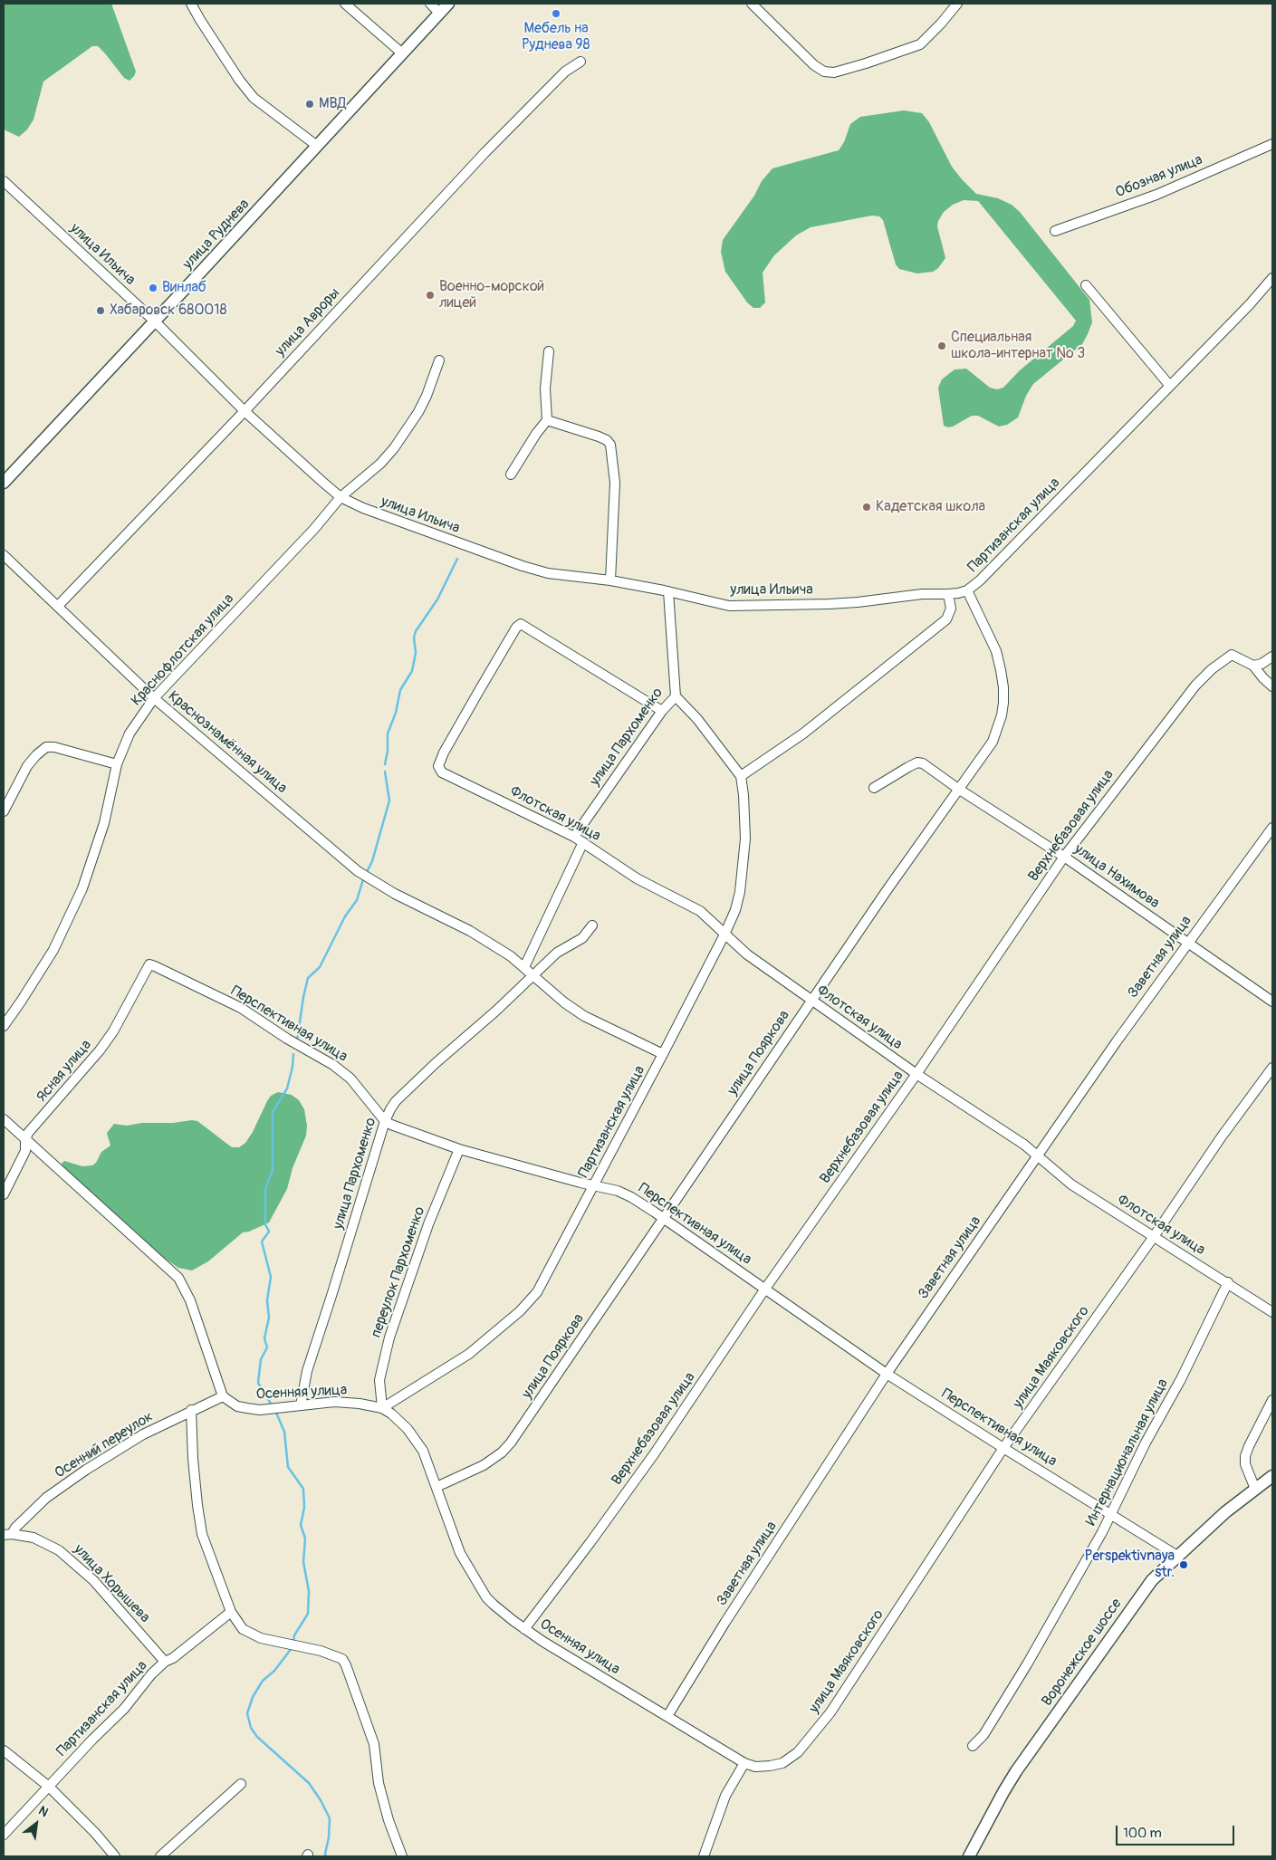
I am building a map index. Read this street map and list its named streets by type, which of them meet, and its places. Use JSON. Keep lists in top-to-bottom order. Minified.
{"streets":{"main road":["улица Руднева","Воронежское шоссе"],"street":["Обозная улица","улица Ильича","улица Авроры","Партизанская улица","Краснофлотская улица","улица Пархоменко","Краснознамённая улица","Флотская улица","Верхнебазовая улица","улица Нахимова","Заветная улица","Перспективная улица","улица Пояркова","Ясная улица","переулок Пархоменко","улица Маяковского","Осенняя улица","Осенний переулок","Интернациональная улица","улица Хорышева"]},"crossings":[["улица Руднева","улица Ильича"],["улица Ильича","улица Авроры"],["улица Ильича","Партизанская улица"],["улица Ильича","Краснофлотская улица"],["улица Ильича","улица Пархоменко"],["улица Авроры","Краснознамённая улица"],["Партизанская улица","улица Пархоменко"],["Партизанская улица","Флотская улица"],["Партизанская улица","Перспективная улица"],["Партизанская улица","улица Пояркова"],["Партизанская улица","переулок Пархоменко"],["Партизанская улица","Осенняя улица"],["Партизанская улица","улица Хорышева"],["Краснофлотская улица","Краснознамённая улица"],["улица Пархоменко","Флотская улица"],["улица Пархоменко","Перспективная улица"],["улица Пархоменко","Осенняя улица"],["Флотская улица","Верхнебазовая улица"],["Флотская улица","Заветная улица"],["Флотская улица","улица Пояркова"],["Флотская улица","улица Маяковского"],["Флотская улица","Интернациональная улица"],["Верхнебазовая улица","улица Нахимова"],["Верхнебазовая улица","Перспективная улица"],["Верхнебазовая улица","Осенняя улица"],["улица Нахимова","Заветная улица"],["улица Нахимова","улица Пояркова"],["Заветная улица","Перспективная улица"],["Заветная улица","Осенняя улица"],["Перспективная улица","улица Пояркова"],["Перспективная улица","Ясная улица"],["Перспективная улица","переулок Пархоменко"],["Перспективная улица","улица Маяковского"],["Перспективная улица","Интернациональная улица"],["Перспективная улица","Воронежское шоссе"],["улица Пояркова","Осенняя улица"],["переулок Пархоменко","Осенняя улица"],["улица Маяковского","Осенняя улица"],["Осенняя улица","Осенний переулок"],["Осенний переулок","улица Хорышева"]],"places":["Мебель на Руднева 98","МВД","Винлаб","Военно-морской лицей","Хабаровск 680018","Специальная школа-интернат № 3","Кадетская школа","Perspektivnaya str."],"scale_bar":"100 m","north":"top right"}
